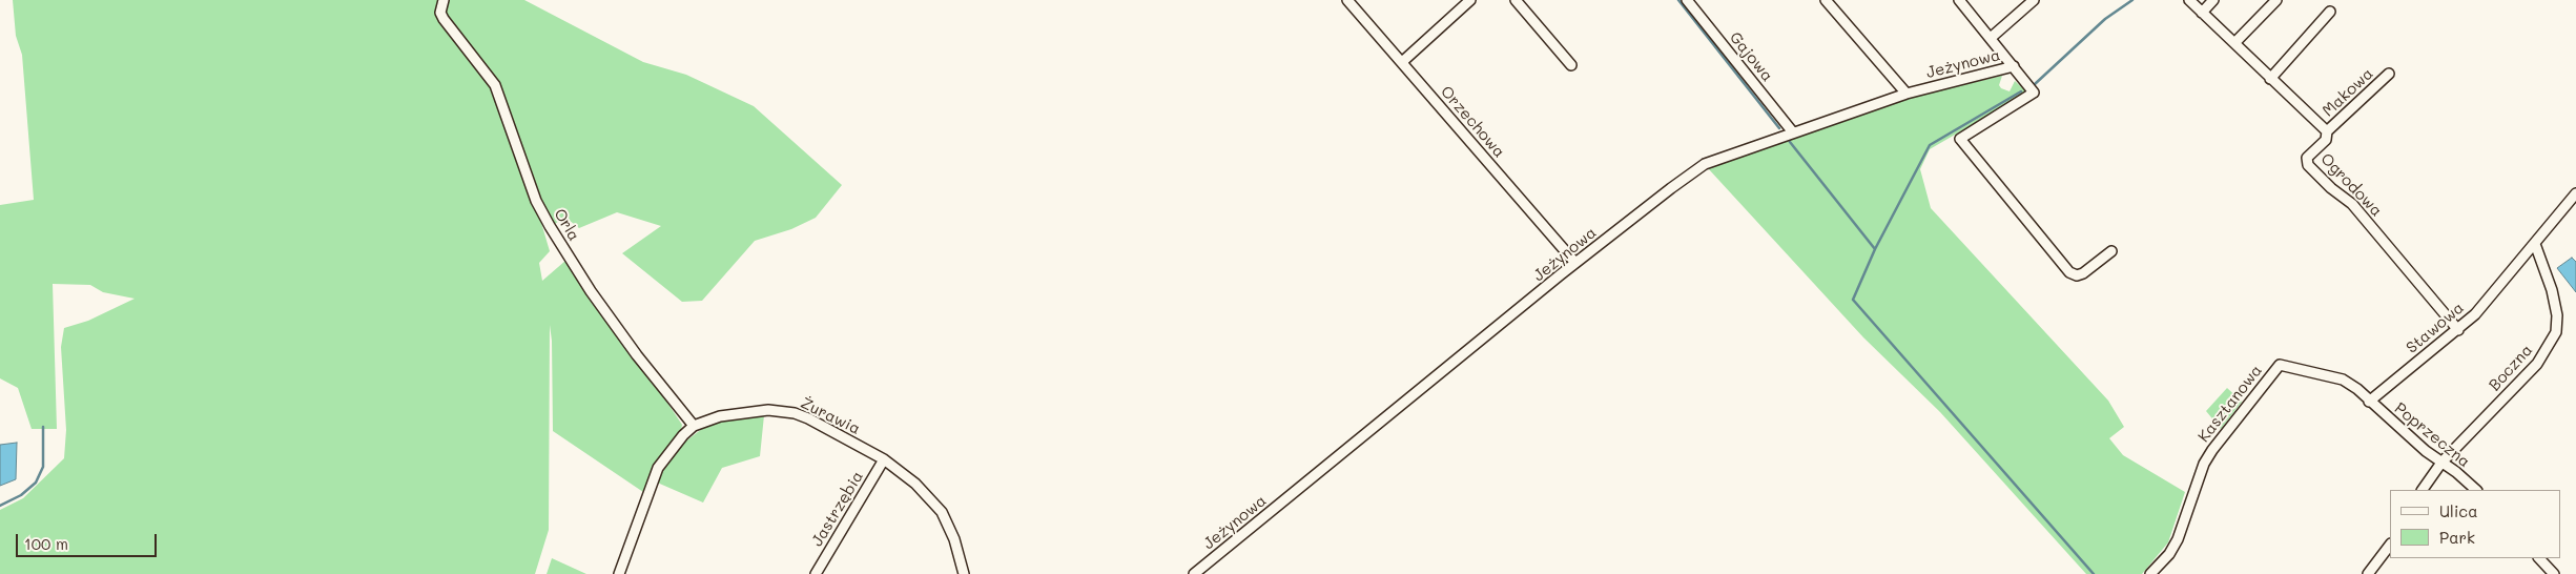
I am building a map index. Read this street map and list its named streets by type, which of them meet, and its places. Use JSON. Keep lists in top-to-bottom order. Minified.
{"streets":{"street":["Gajowa","Jeżynowa","Makowa","Orzechowa","Ogrodowa","Orla","Stawowa","Boczna","Kasztanowa","Żurawia","Poprzeczna","Jastrzębia"]},"crossings":[["Gajowa","Jeżynowa"],["Jeżynowa","Orzechowa"],["Makowa","Ogrodowa"],["Ogrodowa","Stawowa"],["Orla","Żurawia"],["Stawowa","Boczna"],["Stawowa","Kasztanowa"],["Stawowa","Poprzeczna"],["Boczna","Poprzeczna"],["Kasztanowa","Poprzeczna"],["Żurawia","Jastrzębia"]],"legend":["Ulica","Park"],"scale_bar":"100 m"}
